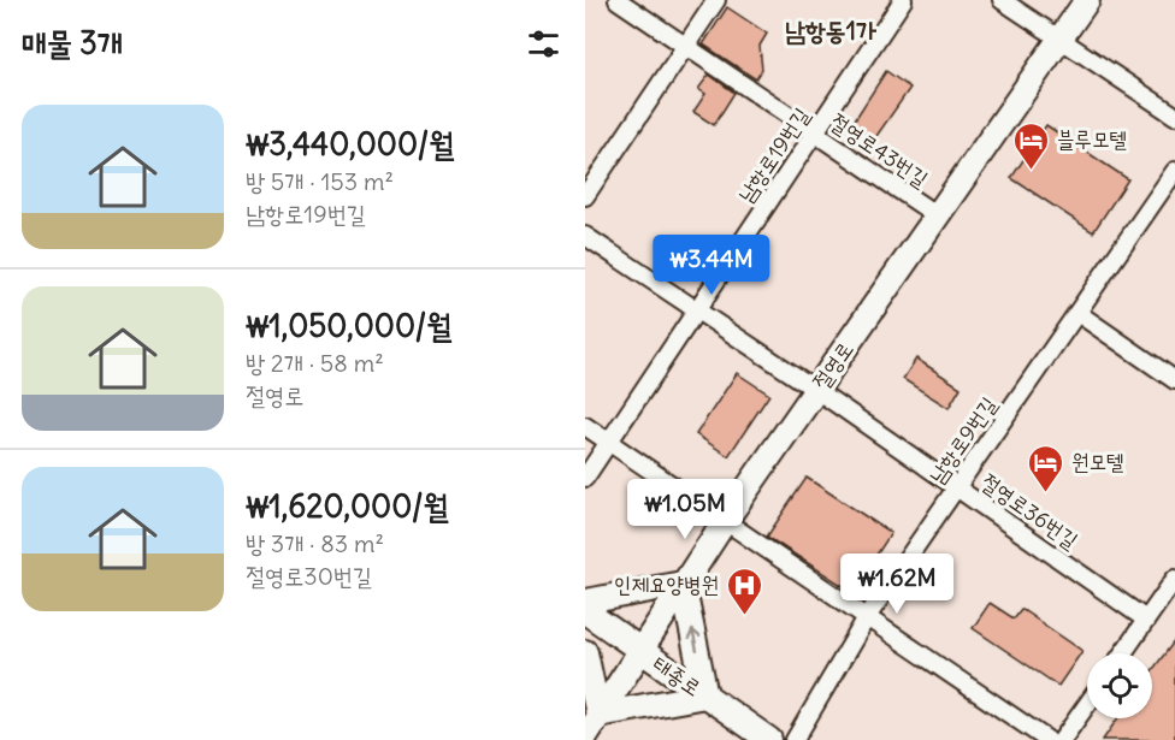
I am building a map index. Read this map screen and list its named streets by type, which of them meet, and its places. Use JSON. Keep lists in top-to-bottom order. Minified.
{"streets":{"main road":["절영로","태종로"],"street":["절영로43번길","남항로19번길","남항로9번길","절영로36번길"]},"crossings":[["절영로43번길","남항로19번길"],["절영로43번길","절영로"],["남항로19번길","절영로36번길"],["절영로","절영로36번길"],["절영로","태종로"],["남항로9번길","절영로36번길"]],"districts":["남항동1가"],"places":{"hotel":["블루모텔","원모텔"],"hospital":["인제요양병원"]},"page":{"heading":"매물 3개","list":[{"name":"₩3,440,000/월","note":"방 5개 · 153 m² · 남항로19번길"},{"name":"₩1,050,000/월","note":"방 2개 · 58 m² · 절영로"},{"name":"₩1,620,000/월","note":"방 3개 · 83 m² · 절영로30번길"}],"price":["₩3.44M","₩1.05M","₩1.62M"]}}
